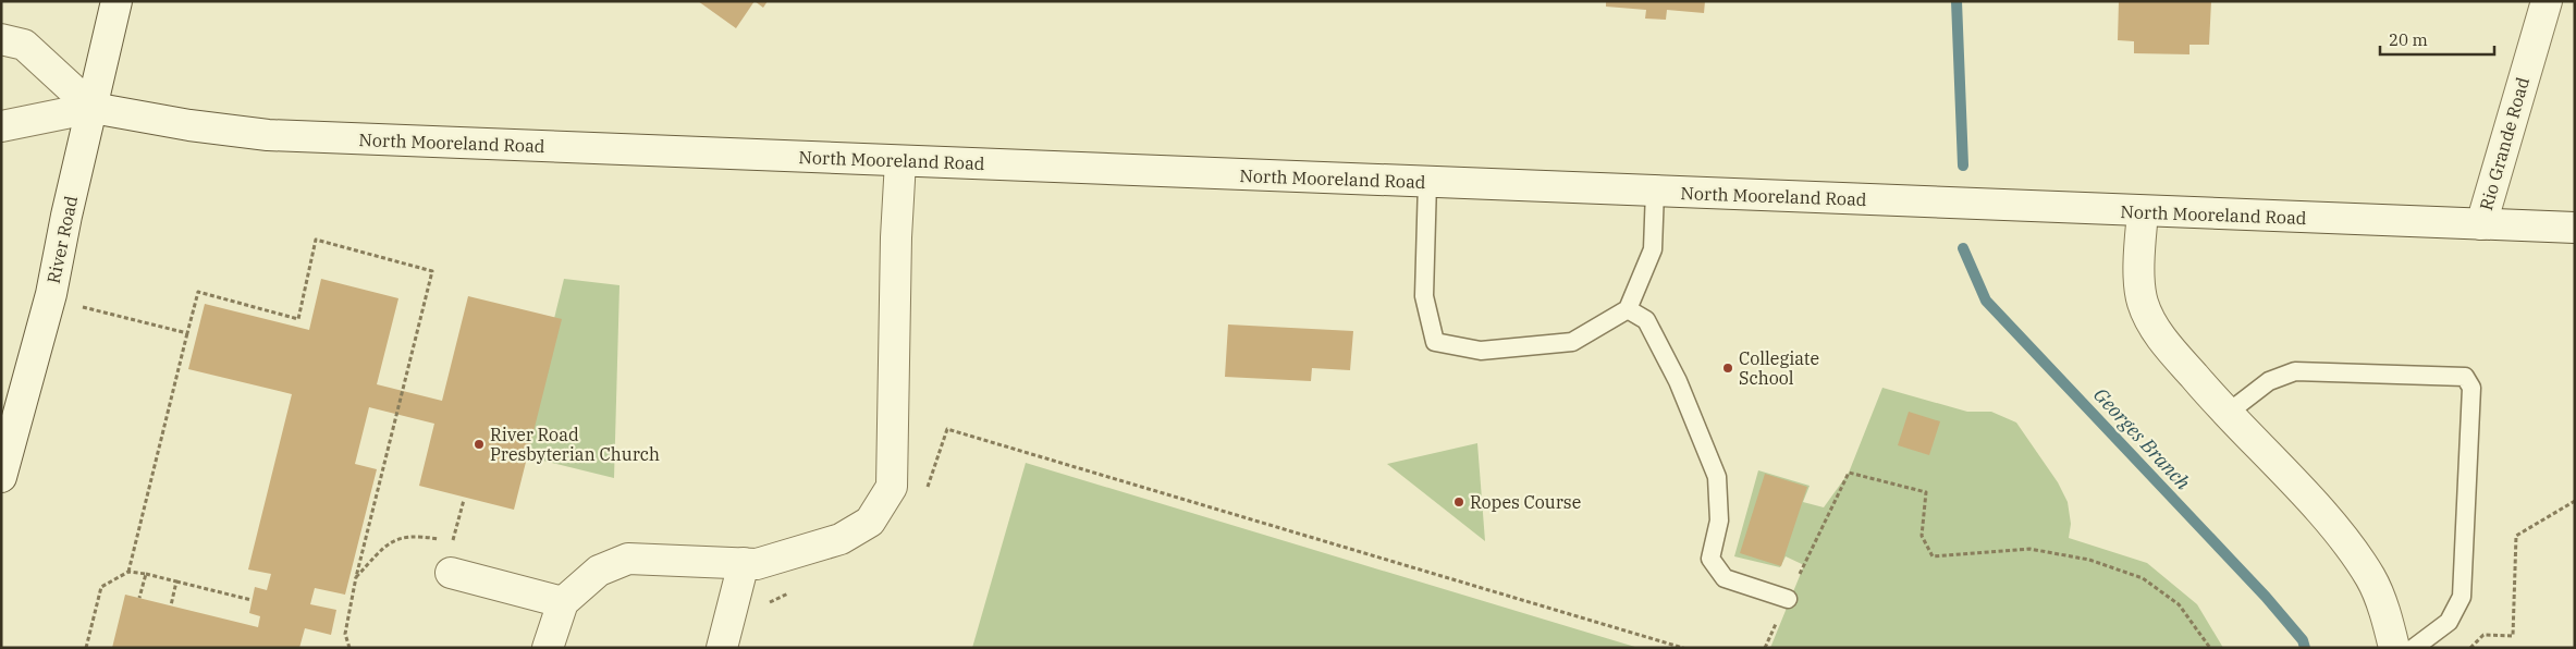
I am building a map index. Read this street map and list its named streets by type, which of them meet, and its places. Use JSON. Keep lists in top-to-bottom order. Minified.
{"streets":{"street":["North Mooreland Road","Rio Grande Road","River Road"]},"crossings":[["North Mooreland Road","Rio Grande Road"],["North Mooreland Road","River Road"]],"water":["Georges Branch"],"places":["Collegiate School","River Road Presbyterian Church","Ropes Course"],"scale_bar":"20 m"}
